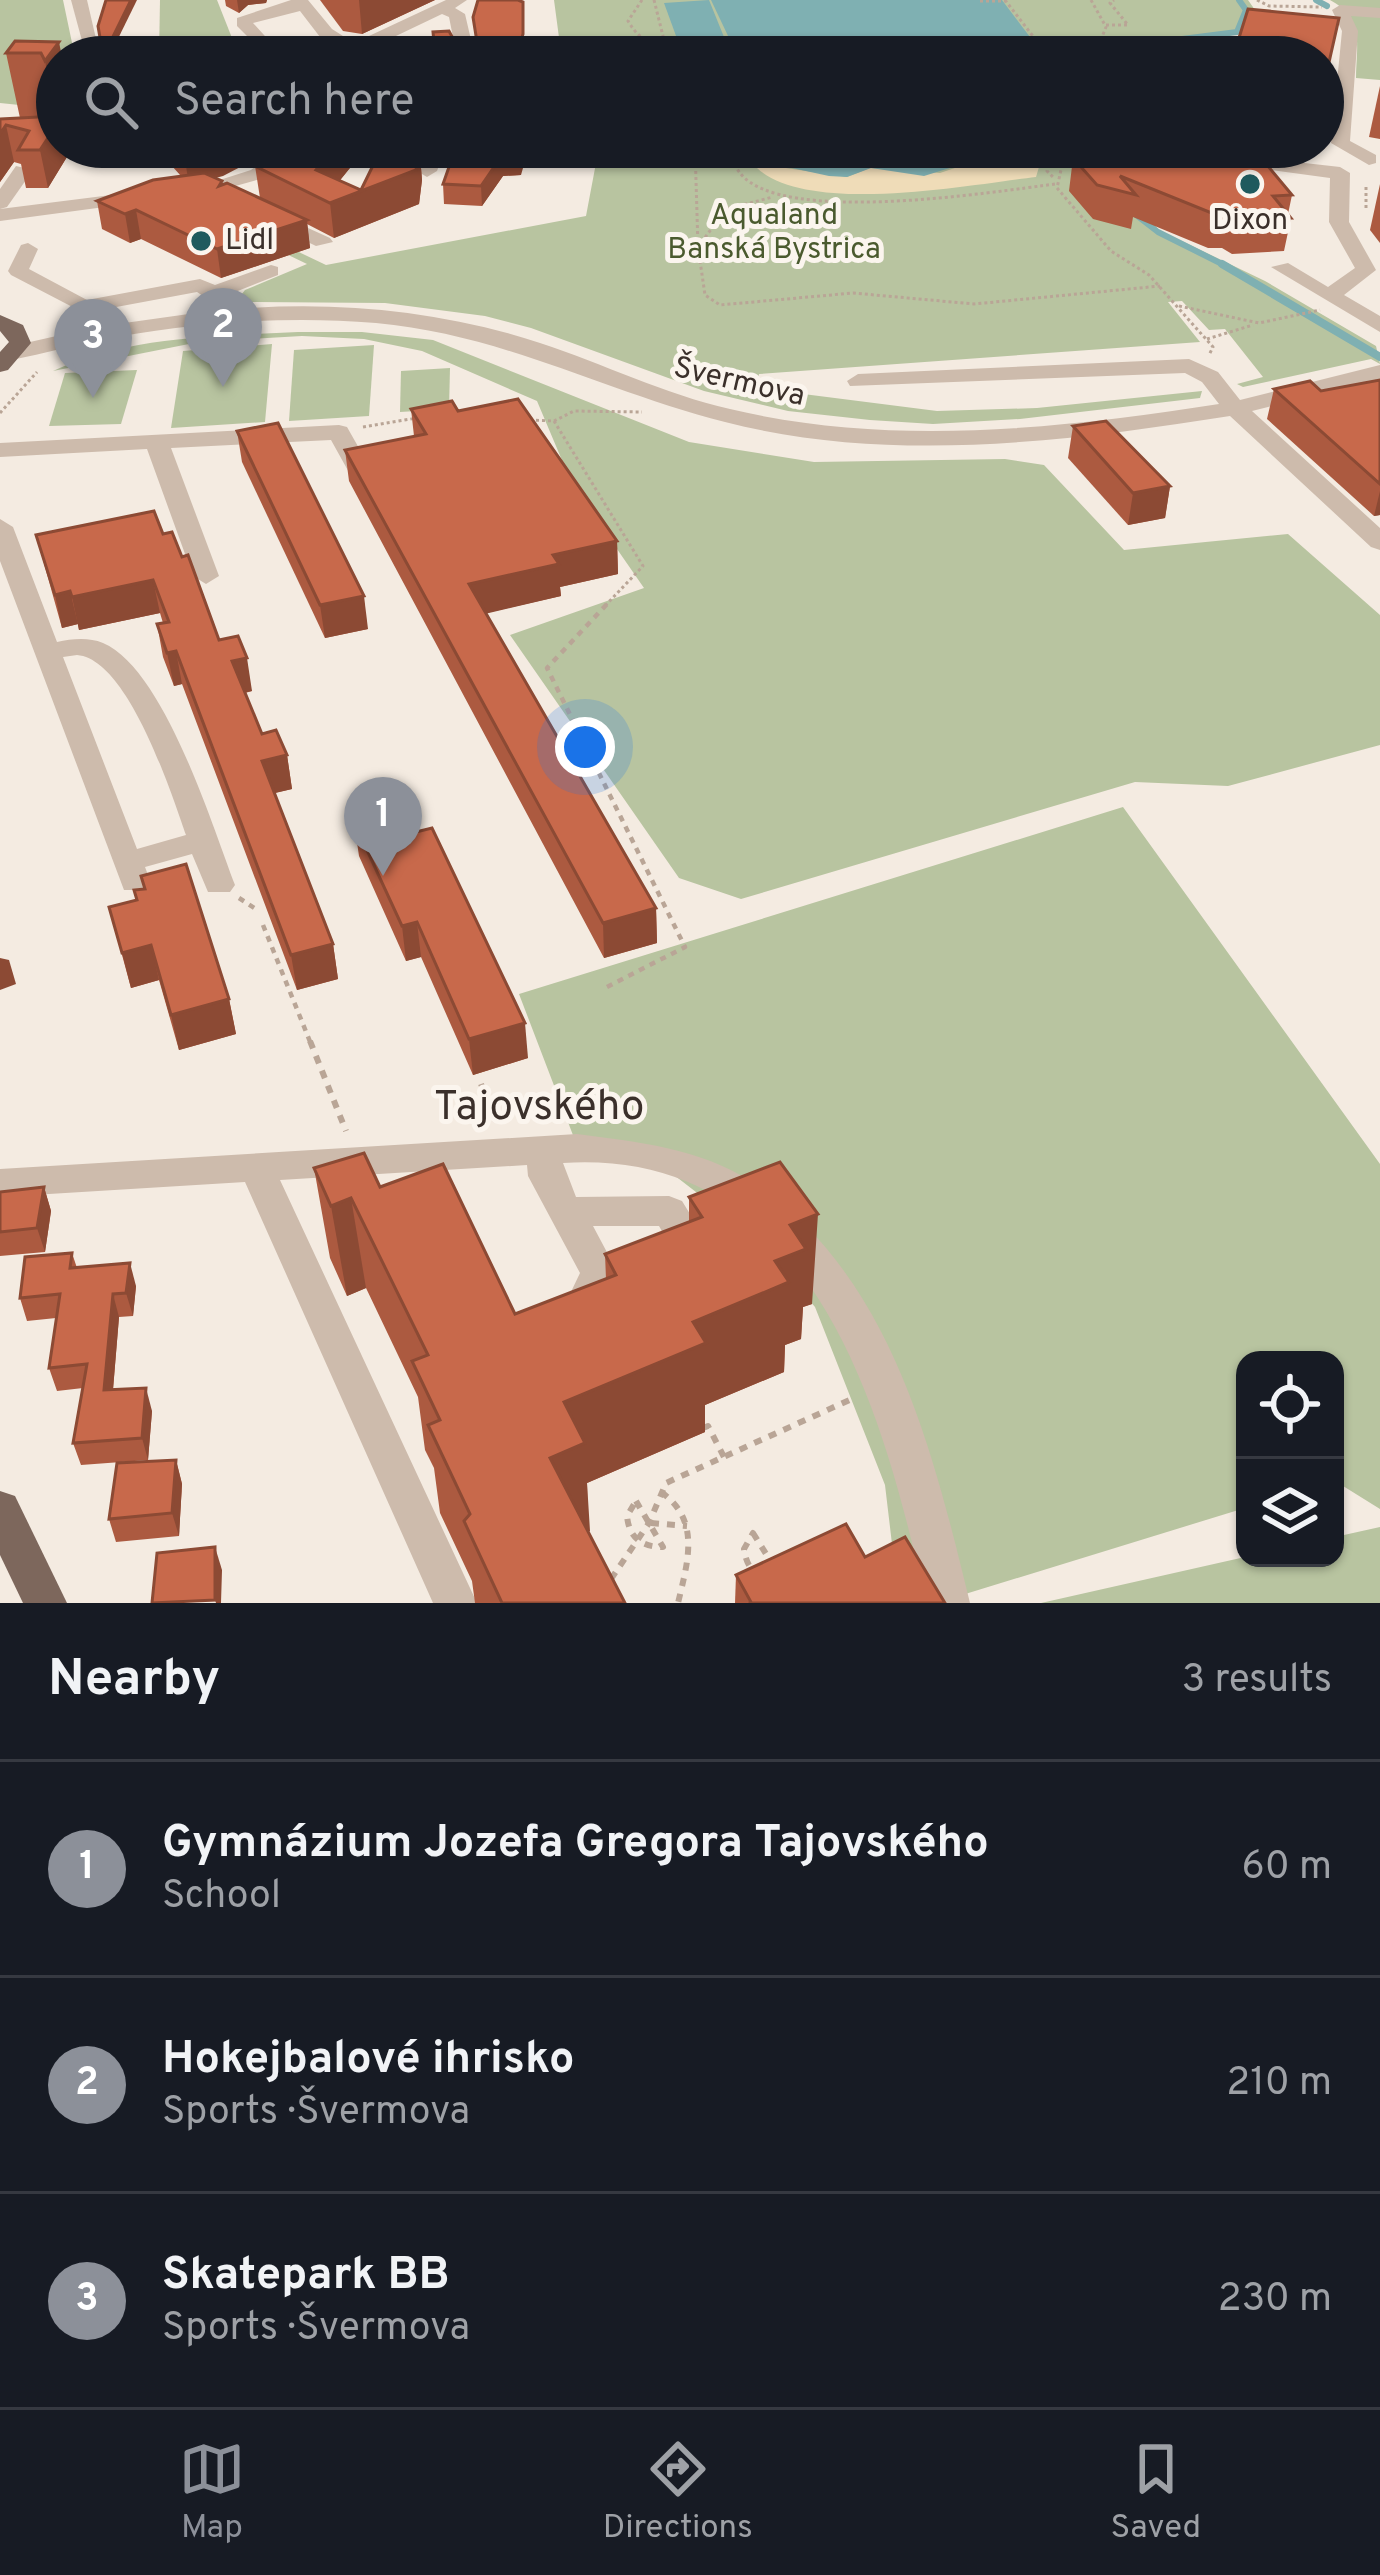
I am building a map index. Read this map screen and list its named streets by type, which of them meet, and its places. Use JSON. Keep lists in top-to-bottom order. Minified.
{"streets":{"street":["Švermova","Tajovského"]},"parks":["Aqualand Banská Bystrica"],"places":["Dixon","Lidl"],"page":{"search":"Search here","pins":["2","3","1"],"heading":["Nearby","3 results"],"list":[{"mark":"1","name":"Gymnázium Jozefa Gregora Tajovského","note":"School","value":"60 m"},{"mark":"2","name":"Hokejbalové ihrisko","note":"Sports · Švermova","value":"210 m"},{"mark":"3","name":"Skatepark BB","note":"Sports · Švermova","value":"230 m"}],"nav":["Map","Directions","Saved"]}}
